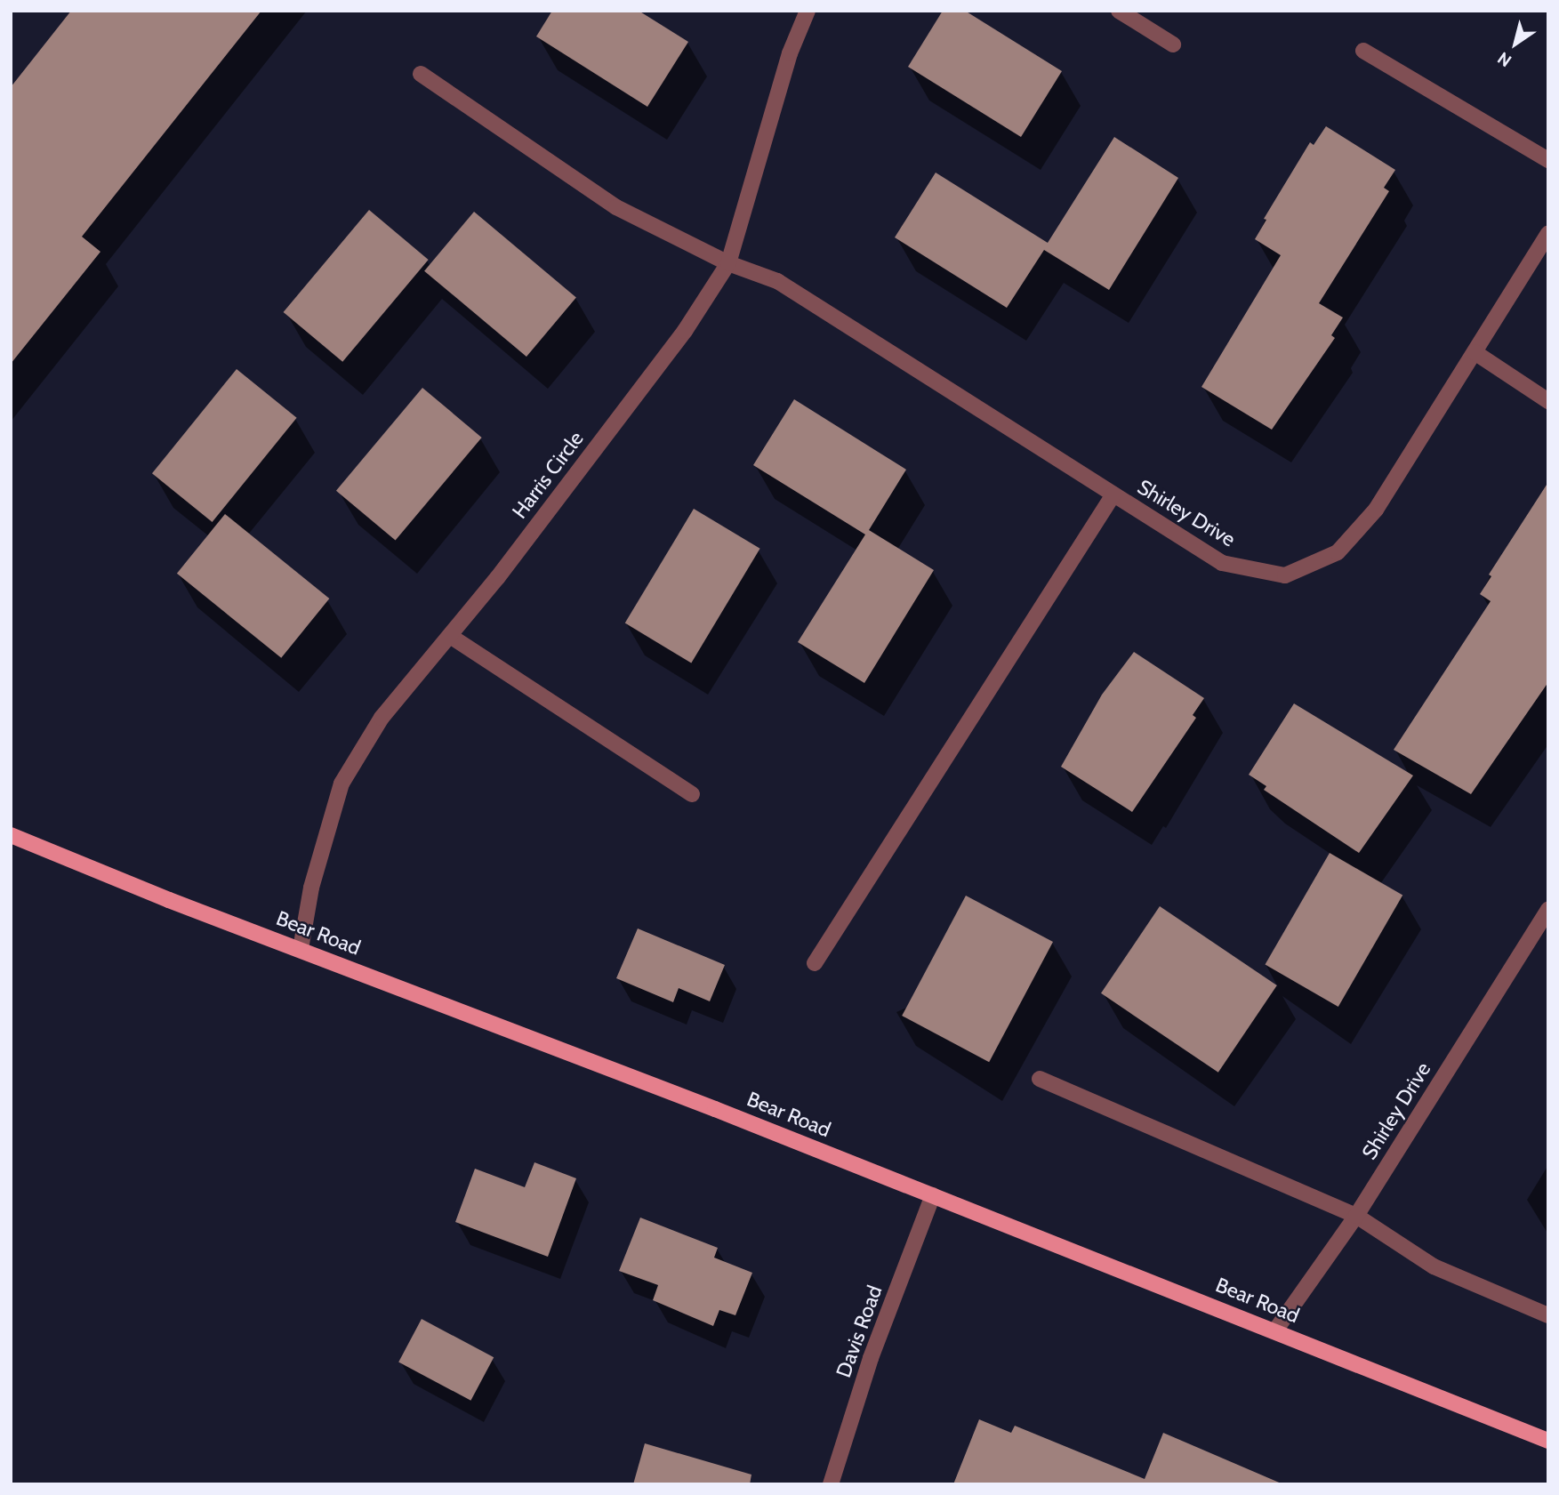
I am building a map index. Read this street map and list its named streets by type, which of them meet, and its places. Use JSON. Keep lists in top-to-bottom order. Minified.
{"streets":{"main road":["Bear Road"],"street":["Harris Circle","Shirley Drive","Davis Road"]},"crossings":[["Harris Circle","Shirley Drive"],["Harris Circle","Bear Road"],["Shirley Drive","Bear Road"],["Bear Road","Davis Road"]],"north":"bottom left"}
